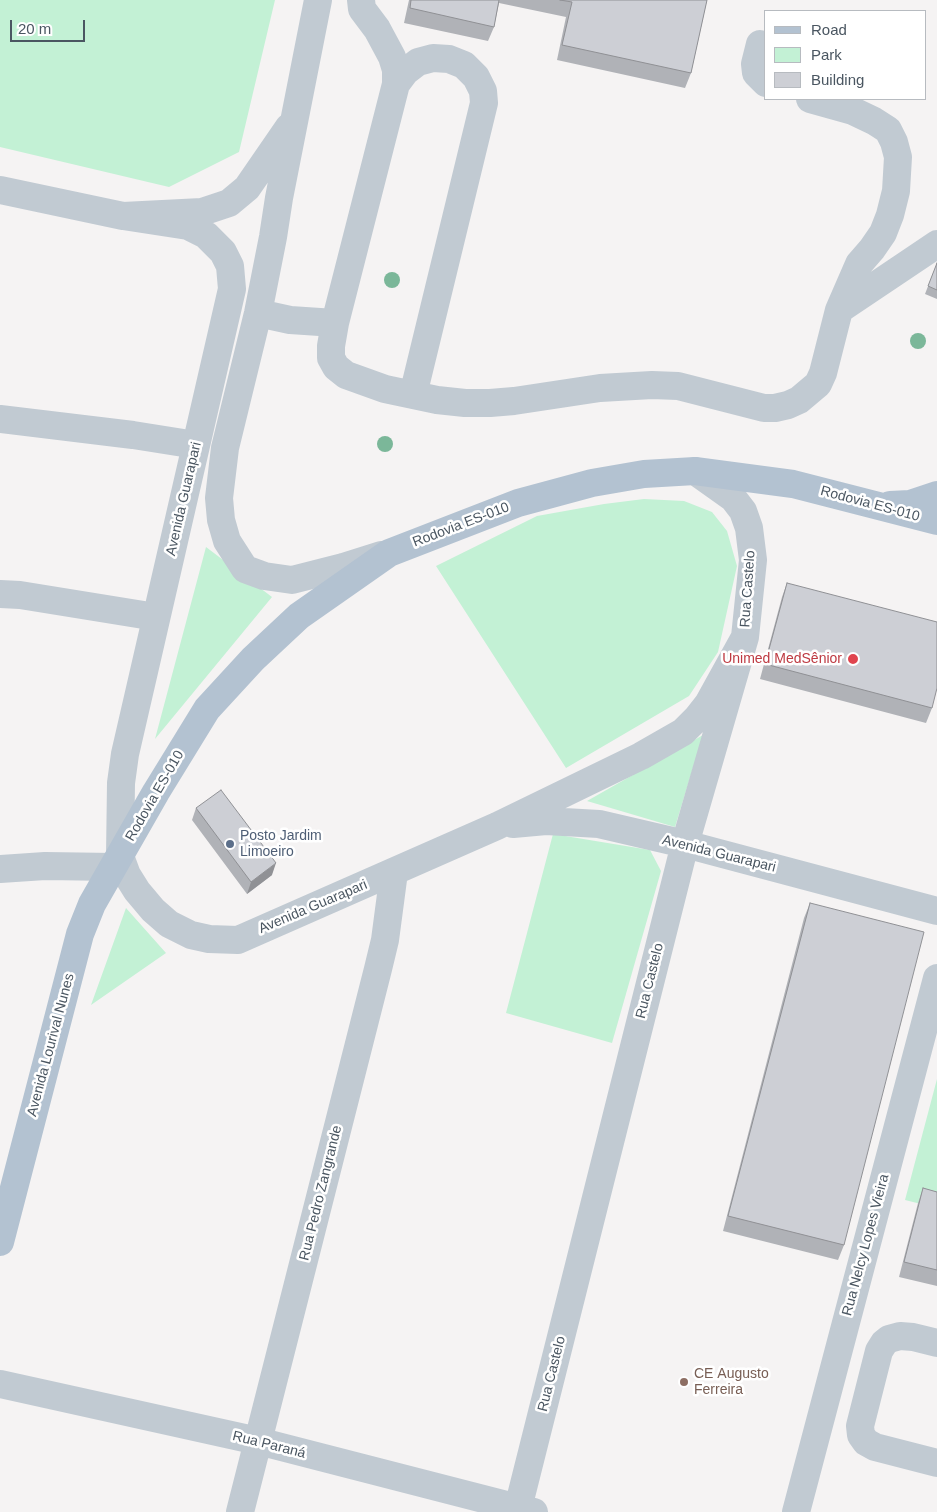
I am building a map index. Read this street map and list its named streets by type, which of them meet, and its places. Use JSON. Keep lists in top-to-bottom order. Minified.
{"streets":{"main road":["Rodovia ES-010","Avenida Lourival Nunes"],"street":["Avenida Guarapari","Rua Castelo","Rua Pedro Zangrande","Rua Nelcy Lopes Vieira","Rua Paraná"]},"crossings":[["Avenida Guarapari","Rodovia ES-010"],["Avenida Guarapari","Rua Castelo"],["Avenida Guarapari","Avenida Lourival Nunes"],["Avenida Guarapari","Rua Pedro Zangrande"],["Rodovia ES-010","Rua Castelo"],["Rodovia ES-010","Avenida Lourival Nunes"],["Rua Castelo","Rua Paraná"],["Rua Pedro Zangrande","Rua Paraná"]],"places":["Unimed MedSênior","Posto Jardim Limoeiro","CE Augusto Ferreira"],"legend":["Road","Park","Building"],"scale_bar":"20 m"}
